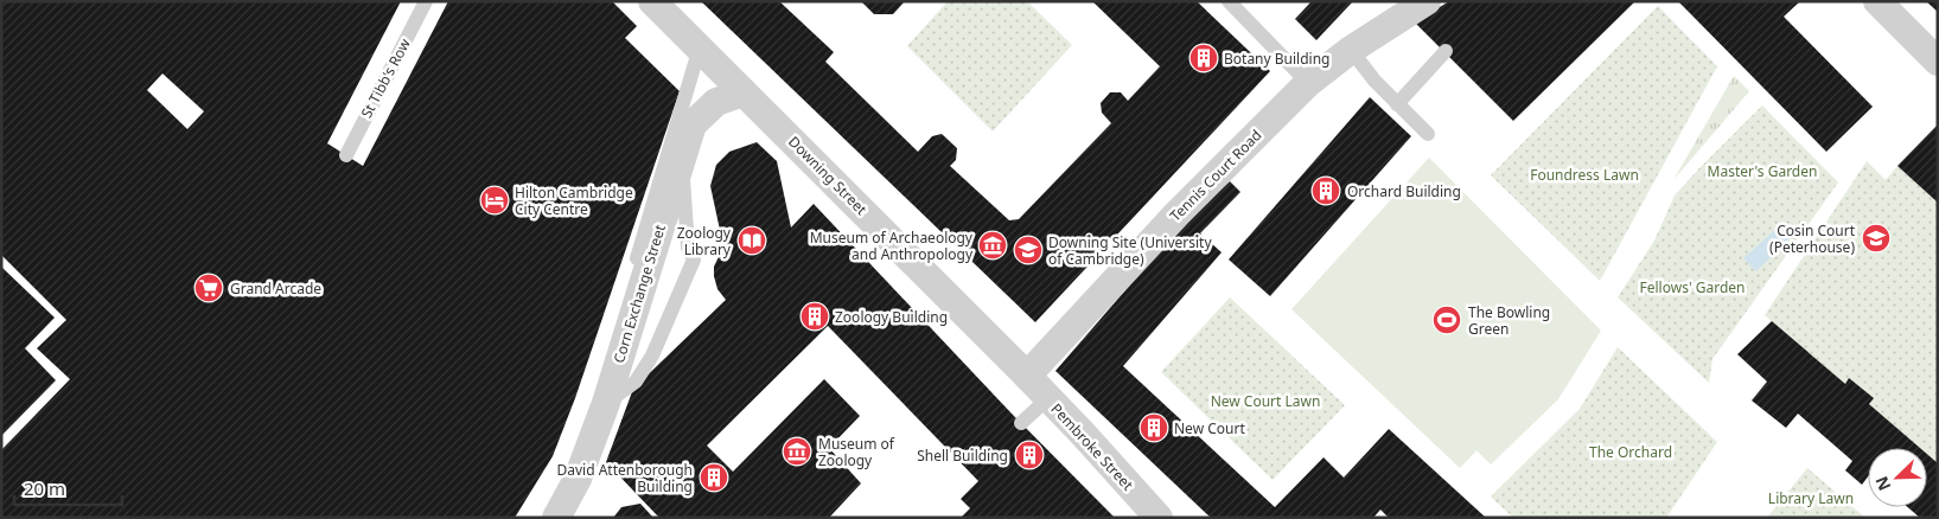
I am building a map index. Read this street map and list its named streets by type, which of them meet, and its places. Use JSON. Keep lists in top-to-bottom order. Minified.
{"streets":{"street":["Downing Street","Tennis Court Road","Corn Exchange Street","Pembroke Street"],"lane":["St Tibb's Row"]},"crossings":[["Downing Street","Tennis Court Road"],["Downing Street","Corn Exchange Street"],["Downing Street","Pembroke Street"],["Tennis Court Road","Pembroke Street"]],"parks":["Master's Garden","Foundress Lawn","Fellows' Garden","New Court Lawn","The Orchard","Library Lawn"],"places":{"building":["Botany Building","Orchard Building","Zoology Building","New Court","Shell Building","David Attenborough Building"],"hotel":["Hilton Cambridge City Centre"],"school or university":["Cosin Court (Peterhouse)","Downing Site (University of Cambridge)"],"library":["Zoology Library"],"museum":["Museum of Archaeology and Anthropology","Museum of Zoology"],"supermarket":["Grand Arcade"],"sports":["The Bowling Green"]},"scale_bar":"20 m","north":"bottom left"}
